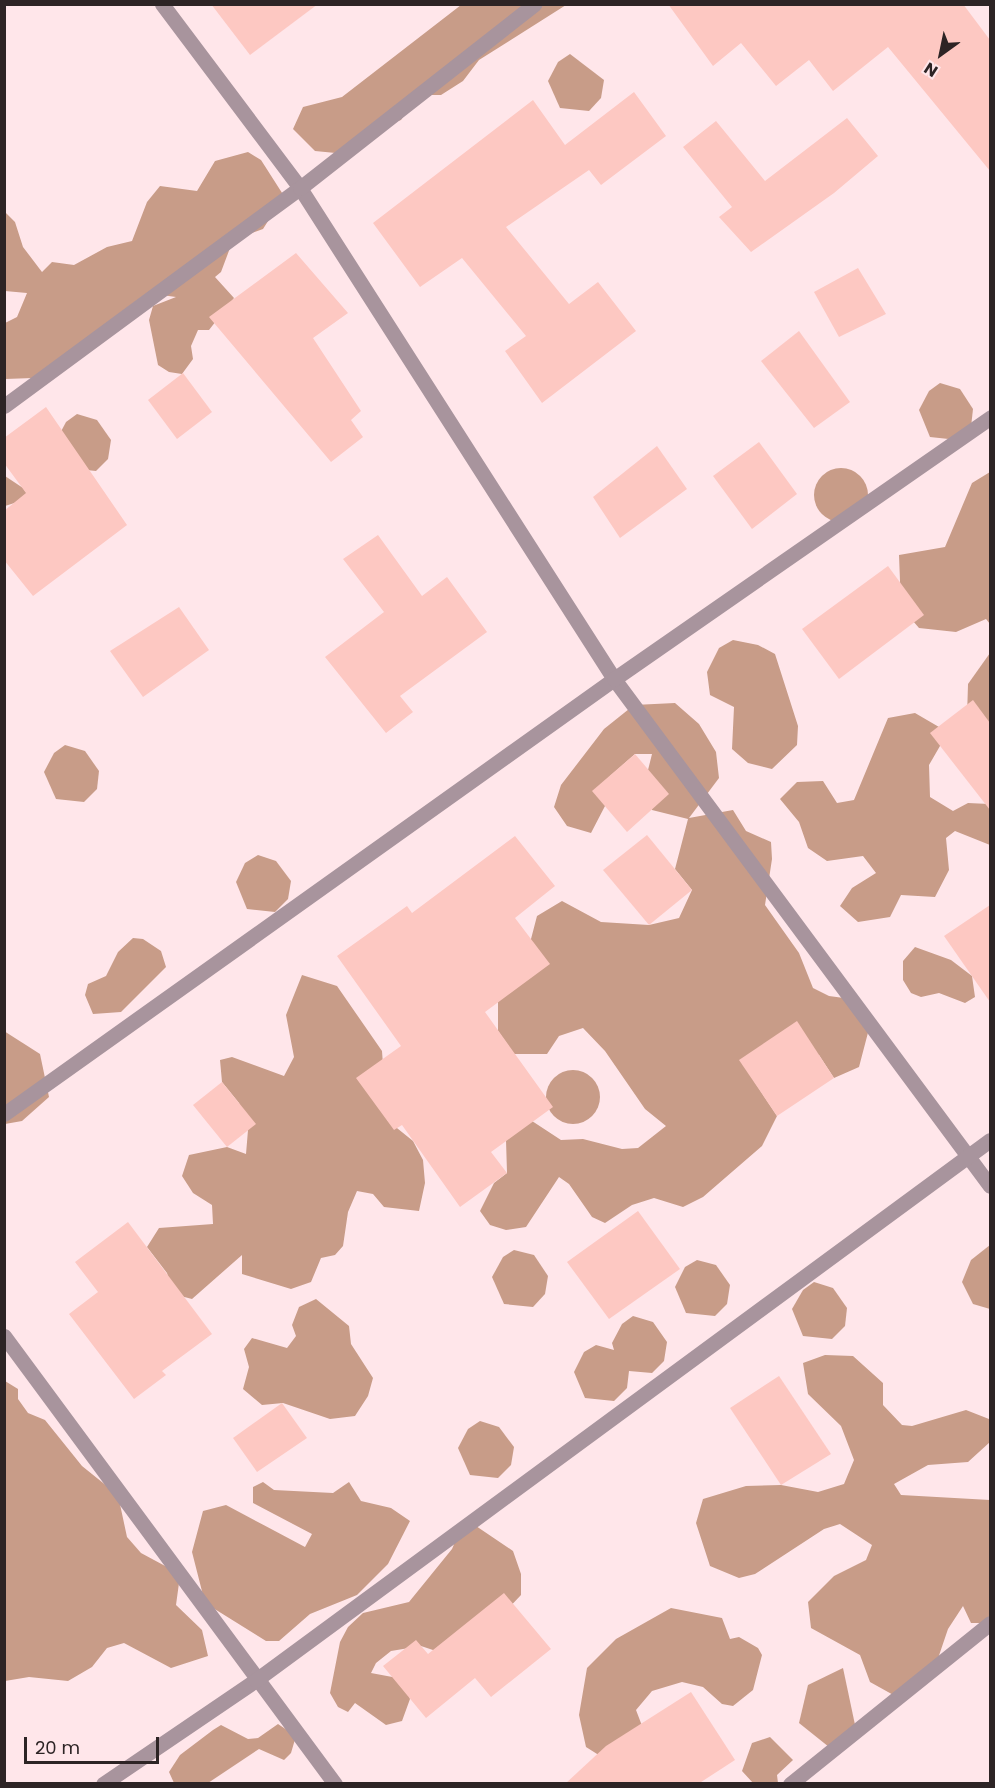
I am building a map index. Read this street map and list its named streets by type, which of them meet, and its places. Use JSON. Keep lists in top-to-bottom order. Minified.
{"scale_bar":"20 m","north":"bottom left"}
